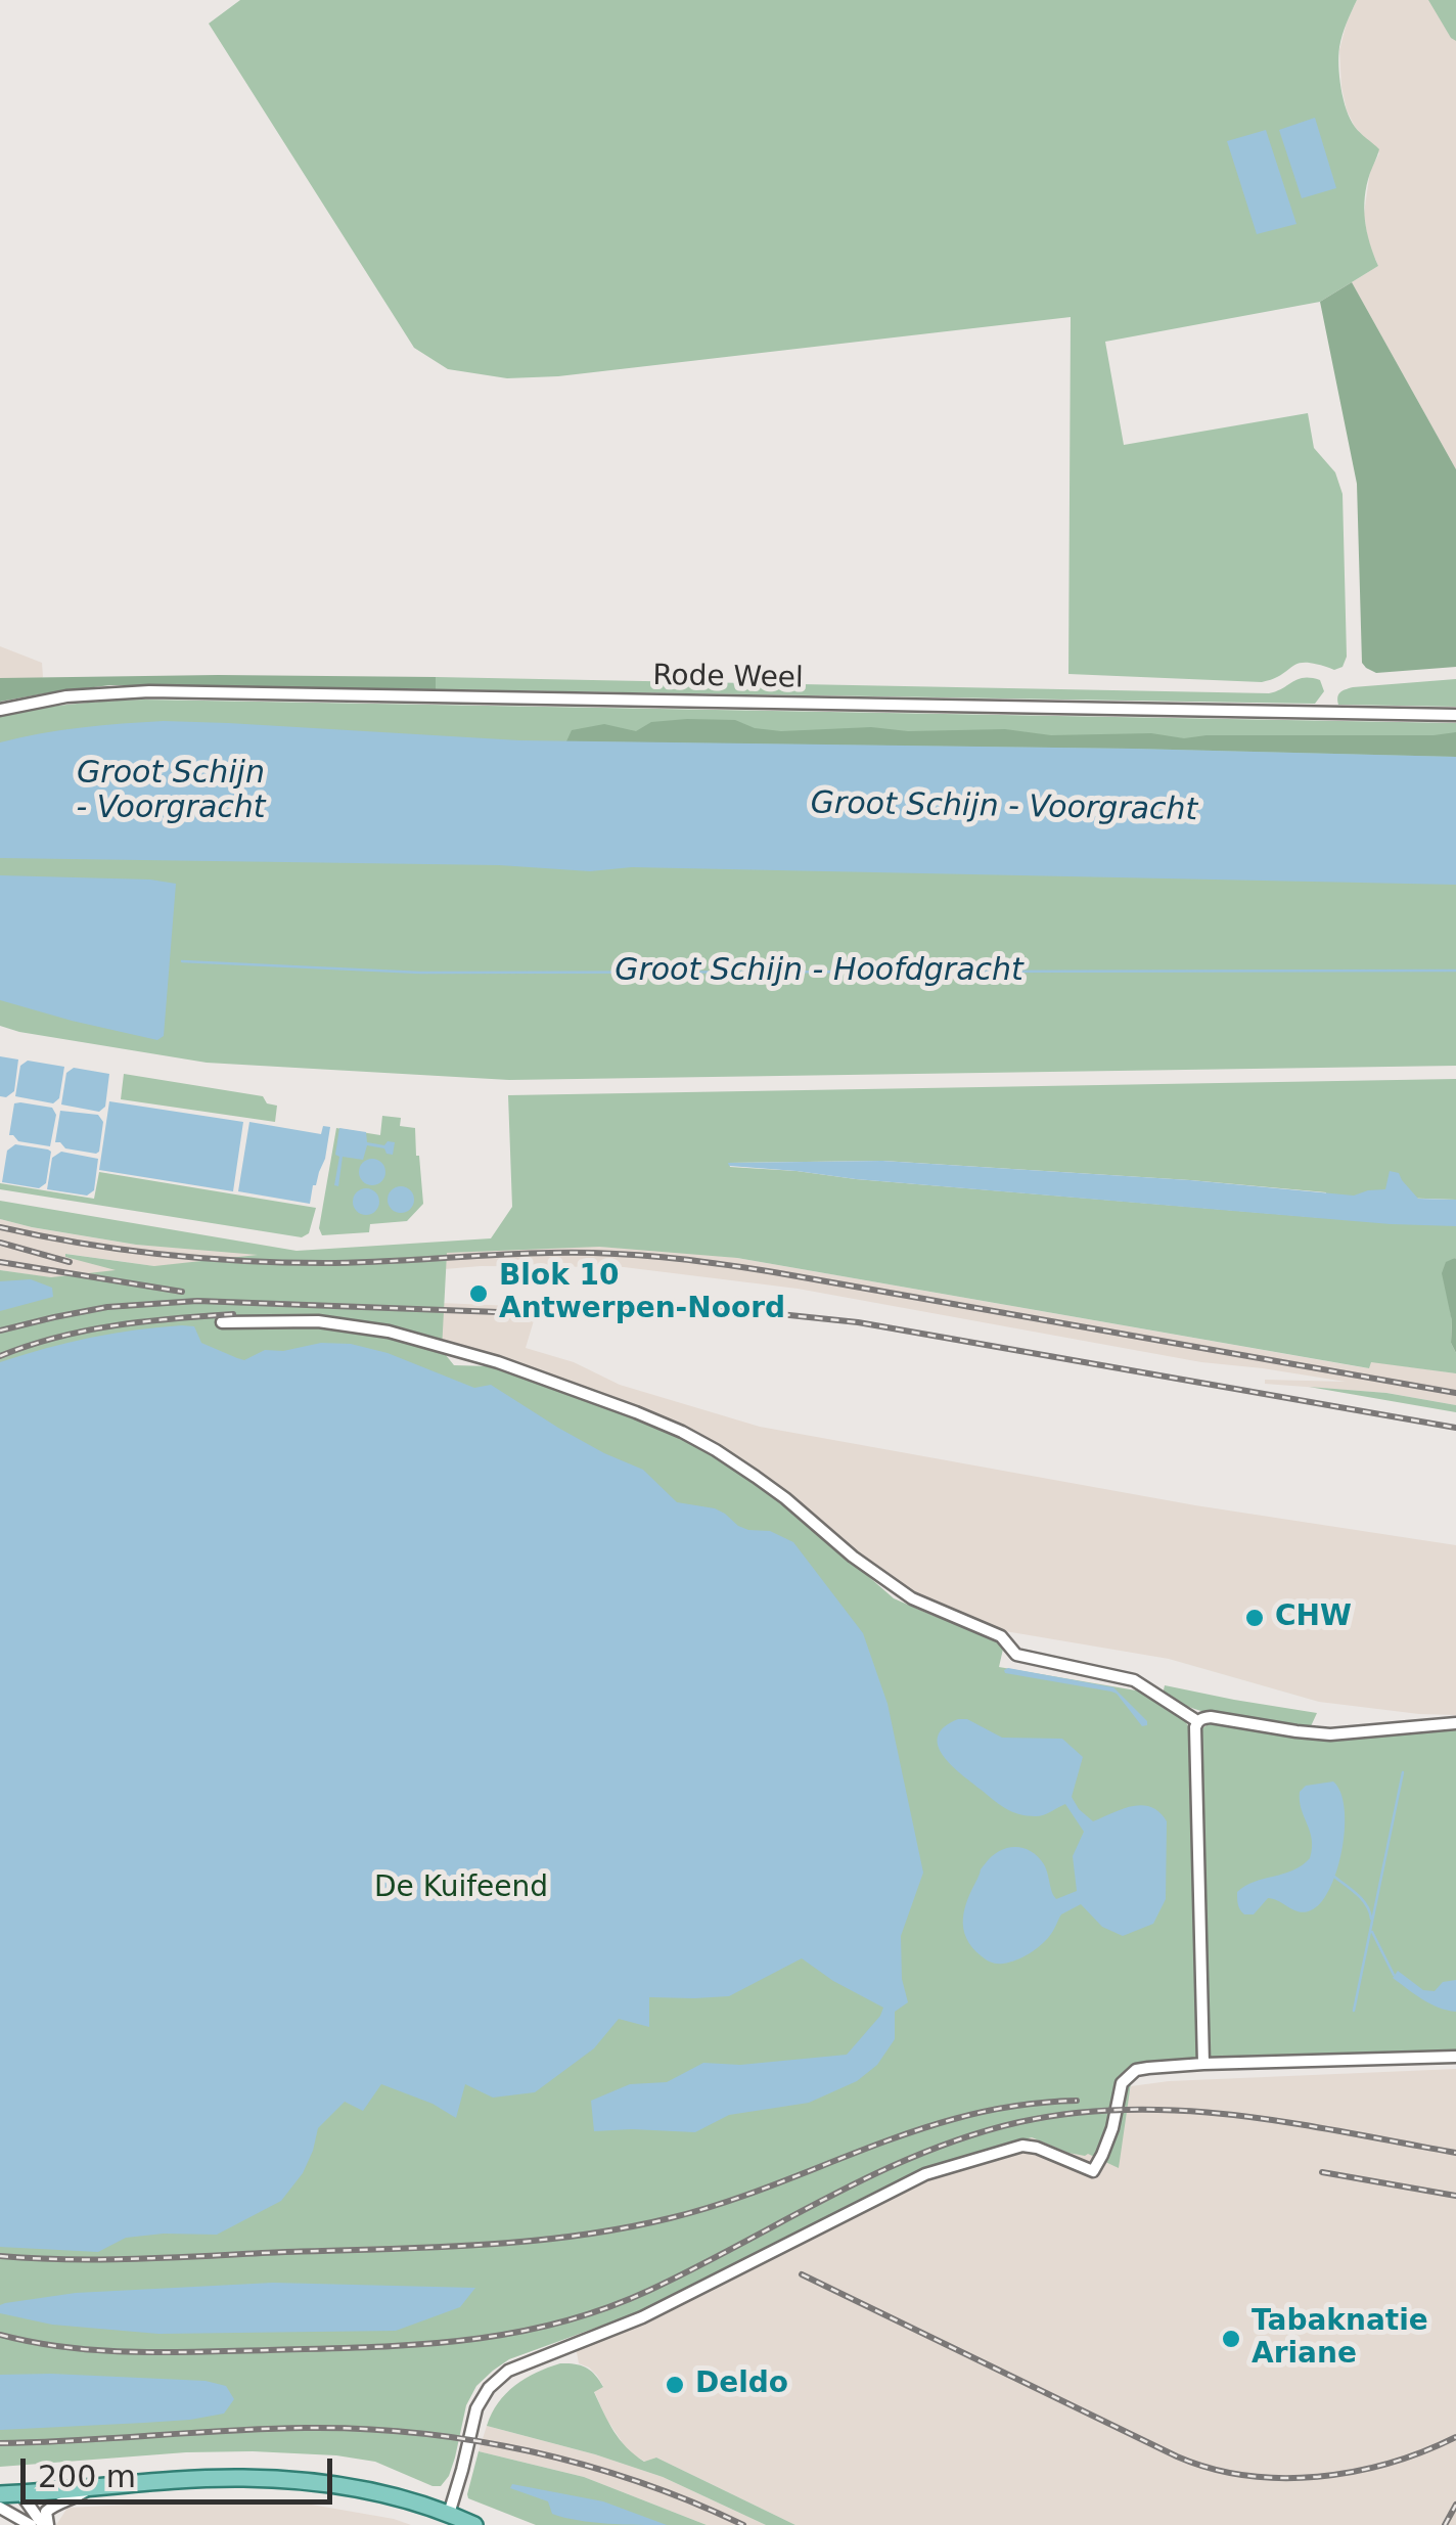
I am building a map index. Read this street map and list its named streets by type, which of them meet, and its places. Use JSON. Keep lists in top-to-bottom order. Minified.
{"streets":{"street":["Rode Weel"]},"water":["Groot Schijn - Voorgracht","Groot Schijn - Hoofdgracht"],"parks":["De Kuifeend"],"places":["Blok 10 Antwerpen-Noord","CHW","Tabaknatie Ariane","Deldo"],"scale_bar":"200 m"}
